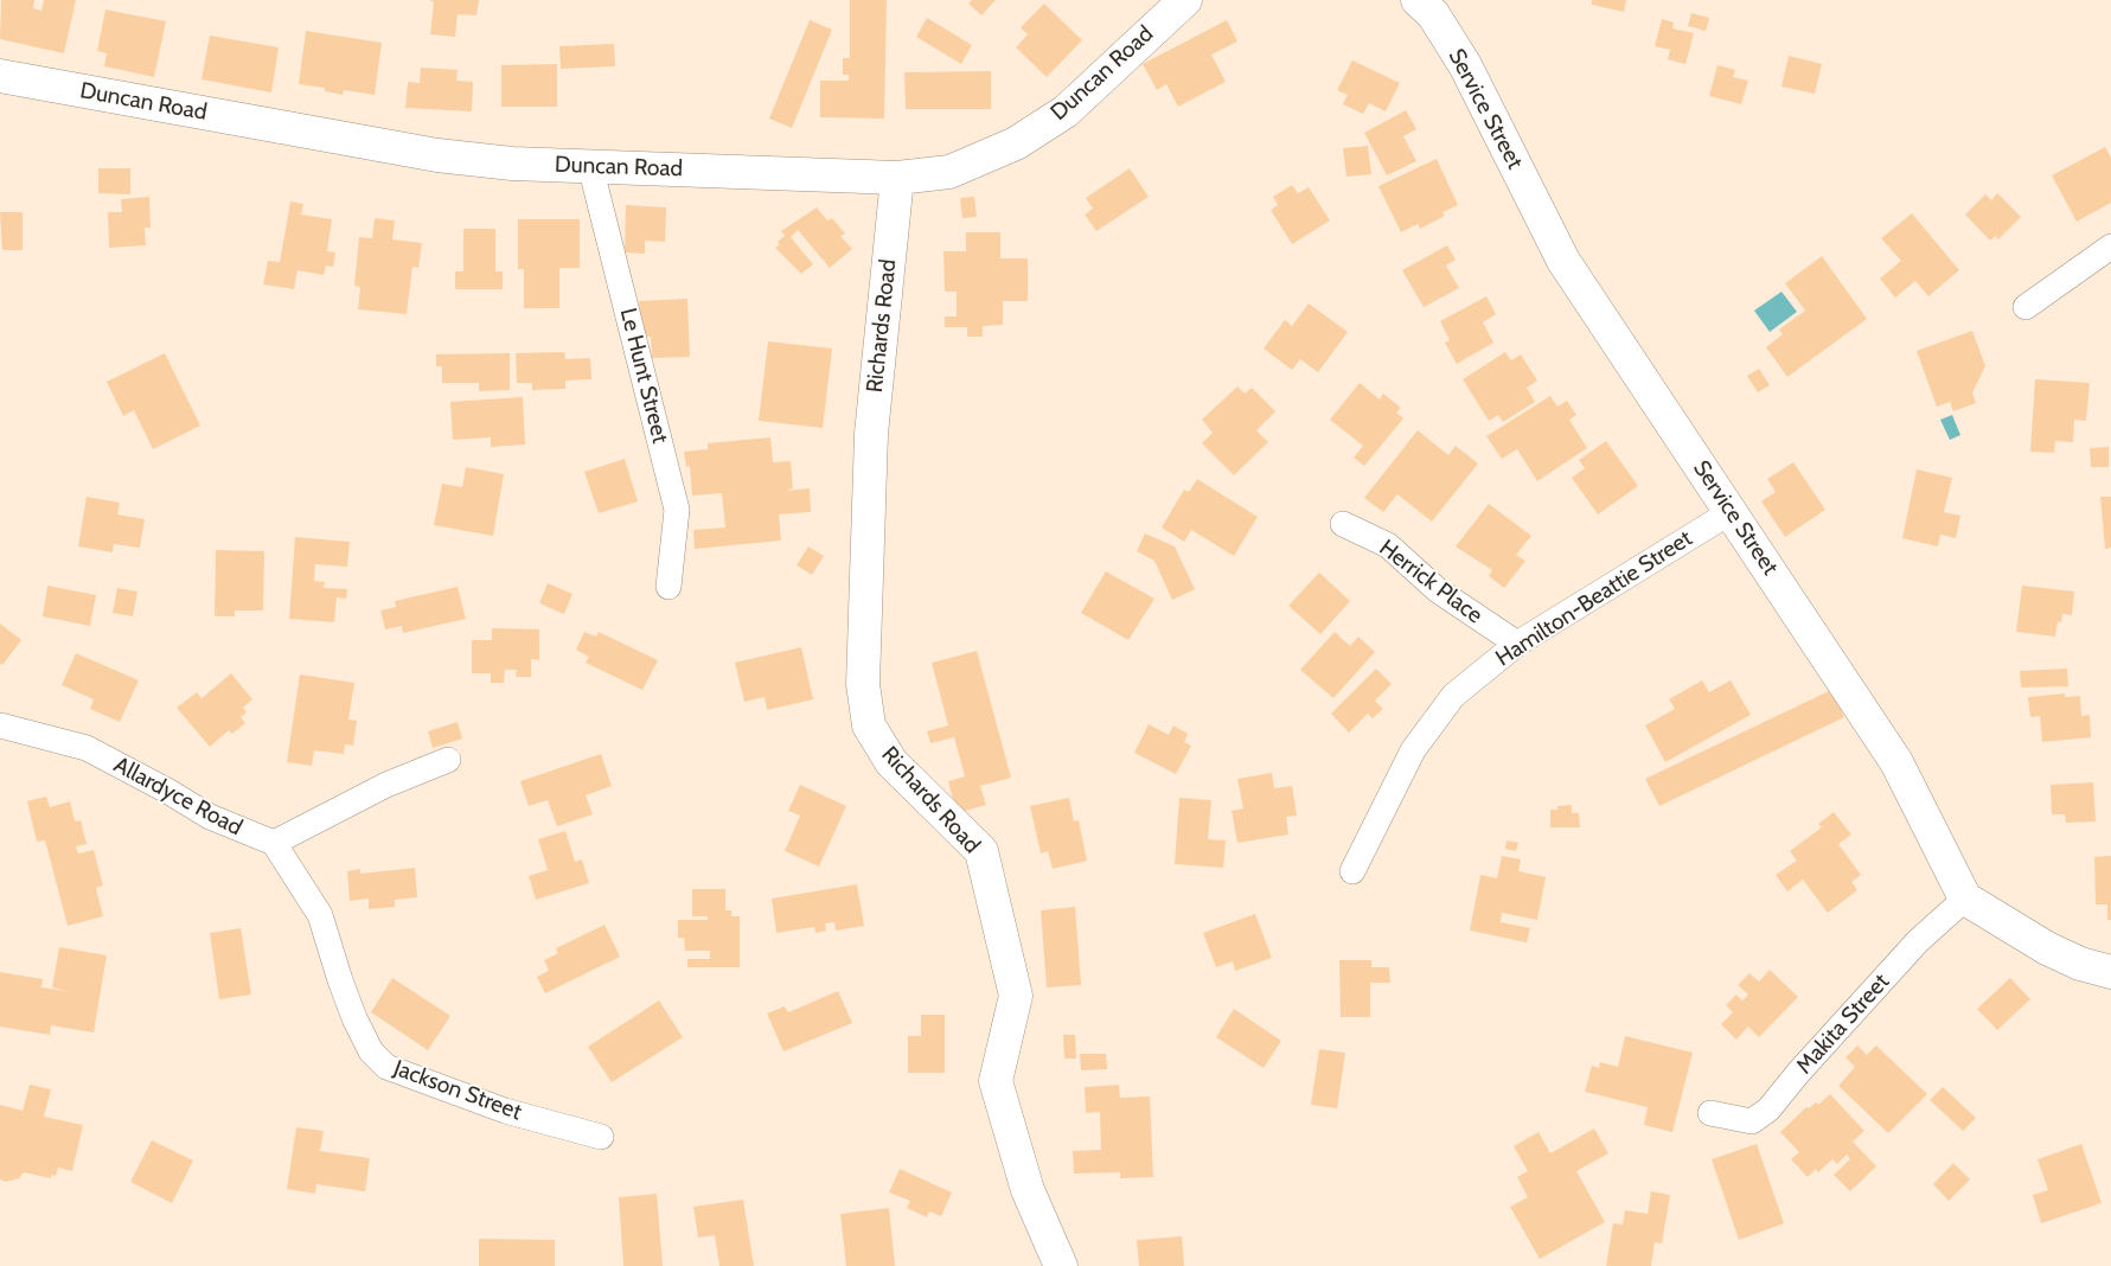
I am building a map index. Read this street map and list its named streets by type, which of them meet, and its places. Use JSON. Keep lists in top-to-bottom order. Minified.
{"streets":{"main road":["Duncan Road","Service Street","Richards Road"],"street":["Le Hunt Street","Herrick Place","Hamilton-Beattie Street","Allardyce Road","Makita Street","Jackson Street"]},"crossings":[["Duncan Road","Richards Road"],["Duncan Road","Le Hunt Street"],["Service Street","Hamilton-Beattie Street"],["Service Street","Makita Street"],["Herrick Place","Hamilton-Beattie Street"],["Allardyce Road","Jackson Street"]]}
